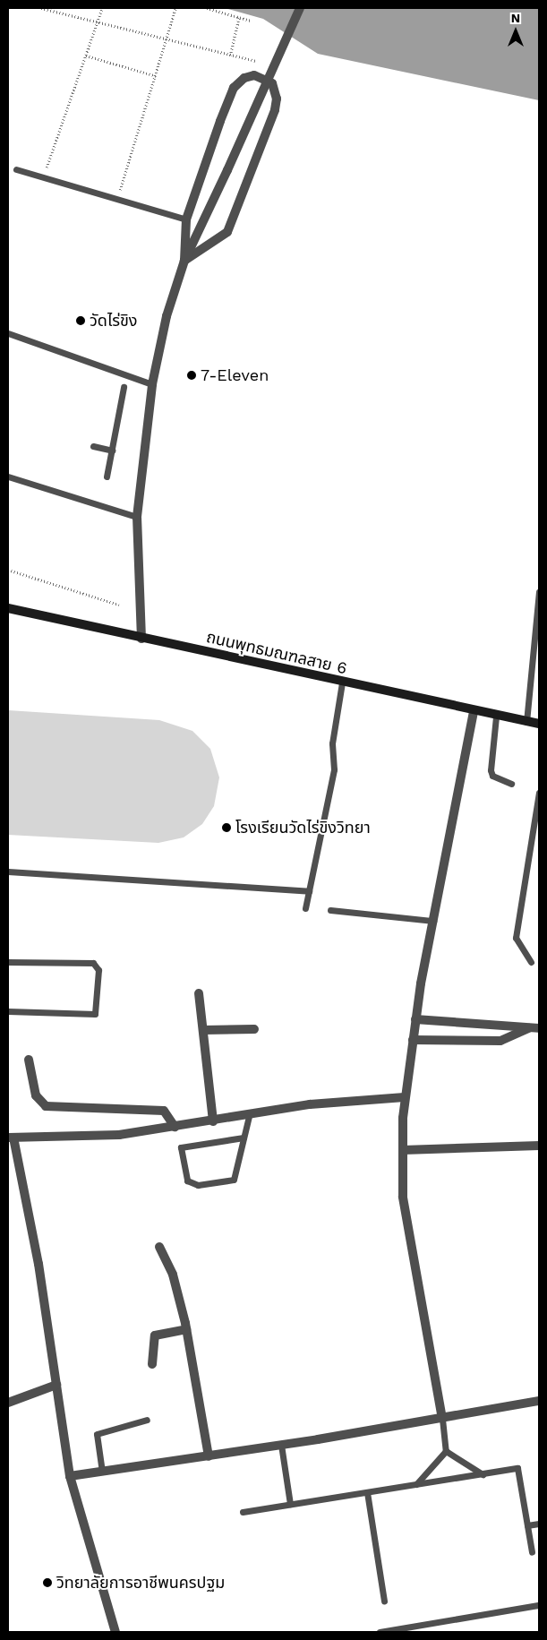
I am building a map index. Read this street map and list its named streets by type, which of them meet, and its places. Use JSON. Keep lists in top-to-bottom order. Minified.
{"streets":{"main road":["ถนนพุทธมณฑลสาย 6"]},"places":["วัดไร่ขิง","7-Eleven","โรงเรียนวัดไร่ขิงวิทยา","วิทยาลัยการอาชีพนครปฐม"],"north":"top"}
